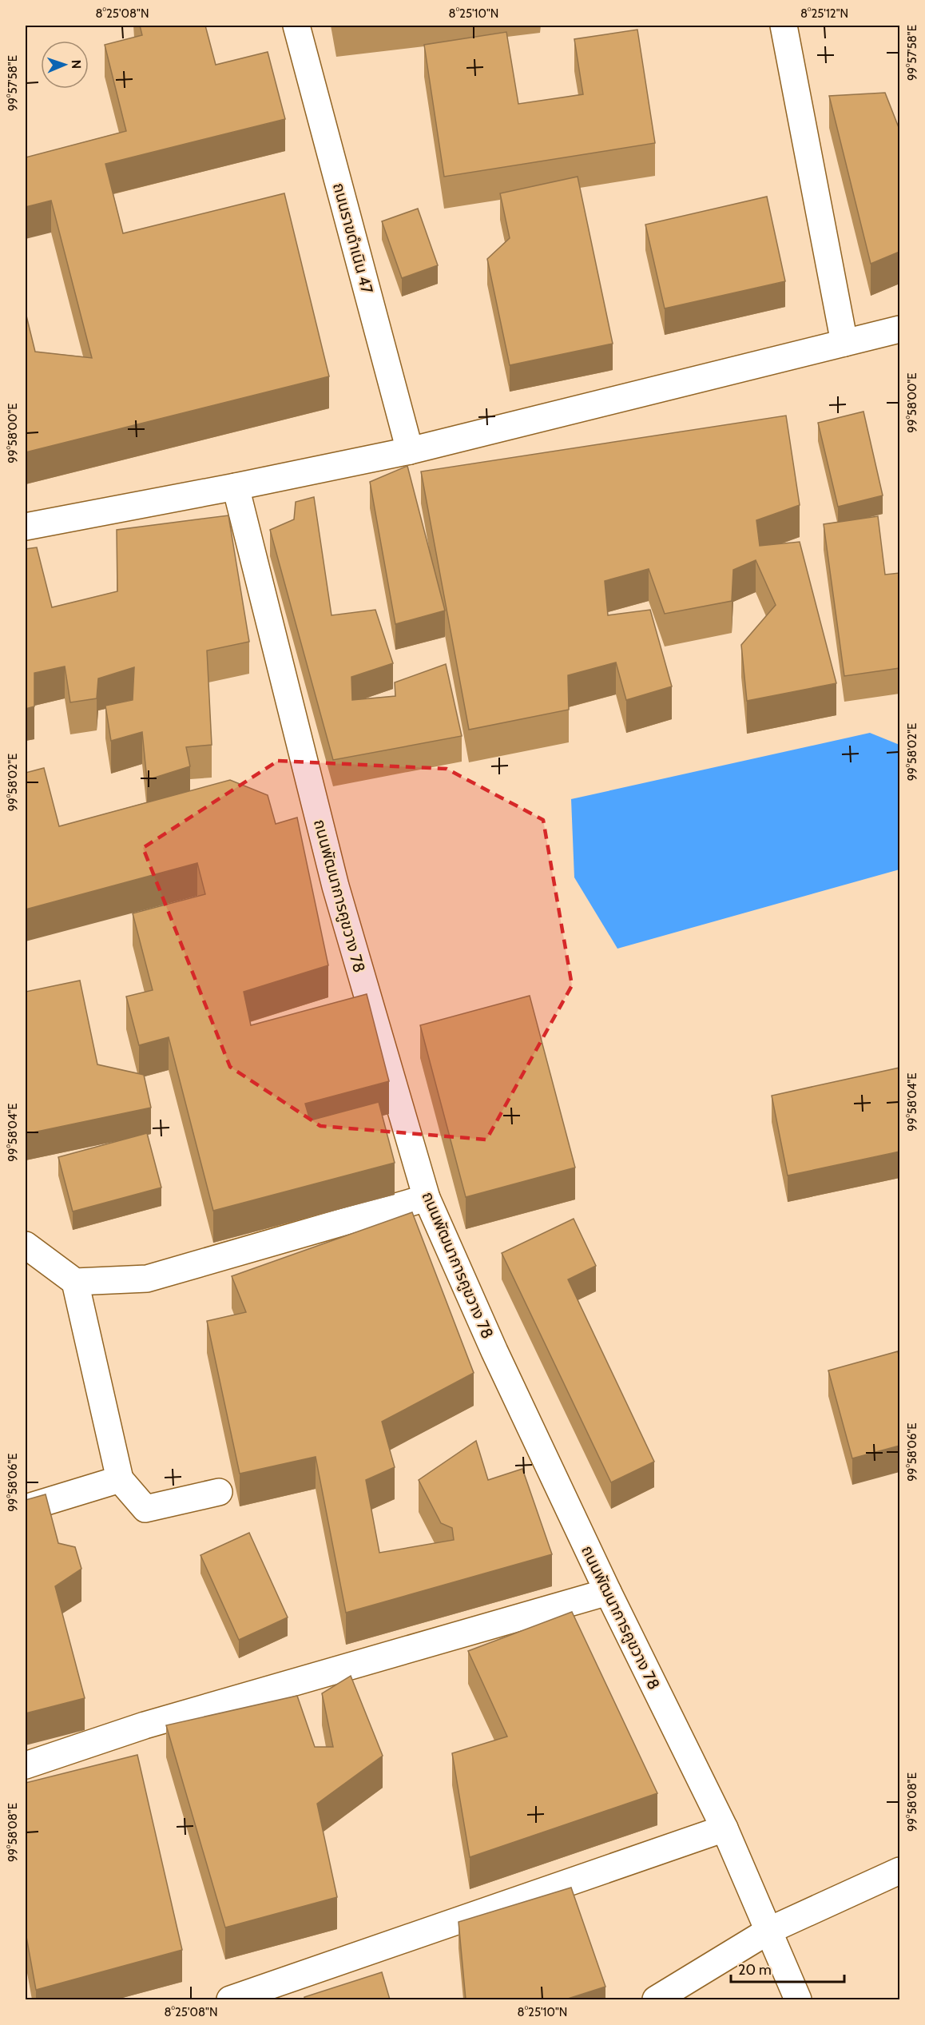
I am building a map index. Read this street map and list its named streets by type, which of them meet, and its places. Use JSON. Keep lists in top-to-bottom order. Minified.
{"streets":{"street":["ถนนราขดำเนิน 47","ถนนพัฒนาการคูขวาง 78"]},"scale_bar":"20 m","north":"right","coordinates":["8°25'08\"N","8°25'10\"N","8°25'12\"N","99°57'58\"E","99°58'00\"E","99°58'02\"E","99°58'04\"E","99°58'06\"E","99°58'08\"E"]}
